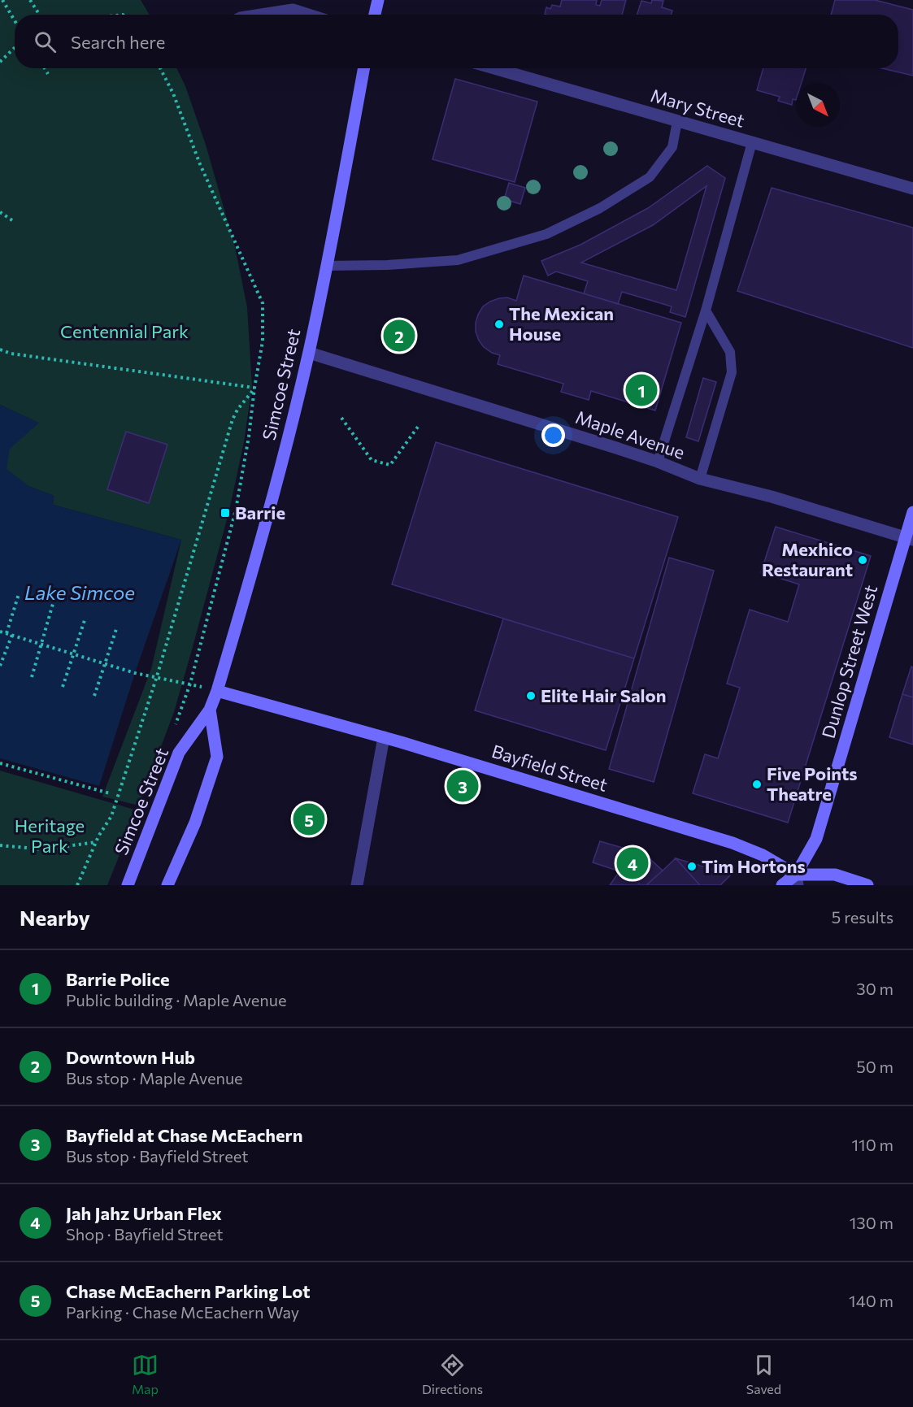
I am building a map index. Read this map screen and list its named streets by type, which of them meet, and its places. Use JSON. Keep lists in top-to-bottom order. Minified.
{"streets":{"main road":["Simcoe Street","Dunlop Street West","Bayfield Street"],"street":["Mary Street","Maple Avenue"]},"crossings":[["Simcoe Street","Maple Avenue"],["Simcoe Street","Bayfield Street"],["Maple Avenue","Dunlop Street West"],["Dunlop Street West","Bayfield Street"]],"water":["Lake Simcoe"],"parks":["Centennial Park","Heritage Park"],"places":{"other":["The Mexican House","Mexhico Restaurant","Elite Hair Salon","Five Points Theatre","Tim Hortons"],"transit":["Barrie"]},"north":"bottom right","page":{"search":"Search here","pins":["2","1","3","5","4"],"heading":["Nearby","5 results"],"list":[{"mark":"1","name":"Barrie Police","note":"Public building · Maple Avenue","value":"30 m"},{"mark":"2","name":"Downtown Hub","note":"Bus stop · Maple Avenue","value":"50 m"},{"mark":"3","name":"Bayfield at Chase McEachern","note":"Bus stop · Bayfield Street","value":"110 m"},{"mark":"4","name":"Jah Jahz Urban Flex","note":"Shop · Bayfield Street","value":"130 m"},{"mark":"5","name":"Chase McEachern Parking Lot","note":"Parking · Chase McEachern Way","value":"140 m"}],"nav":["Map","Directions","Saved"]}}
